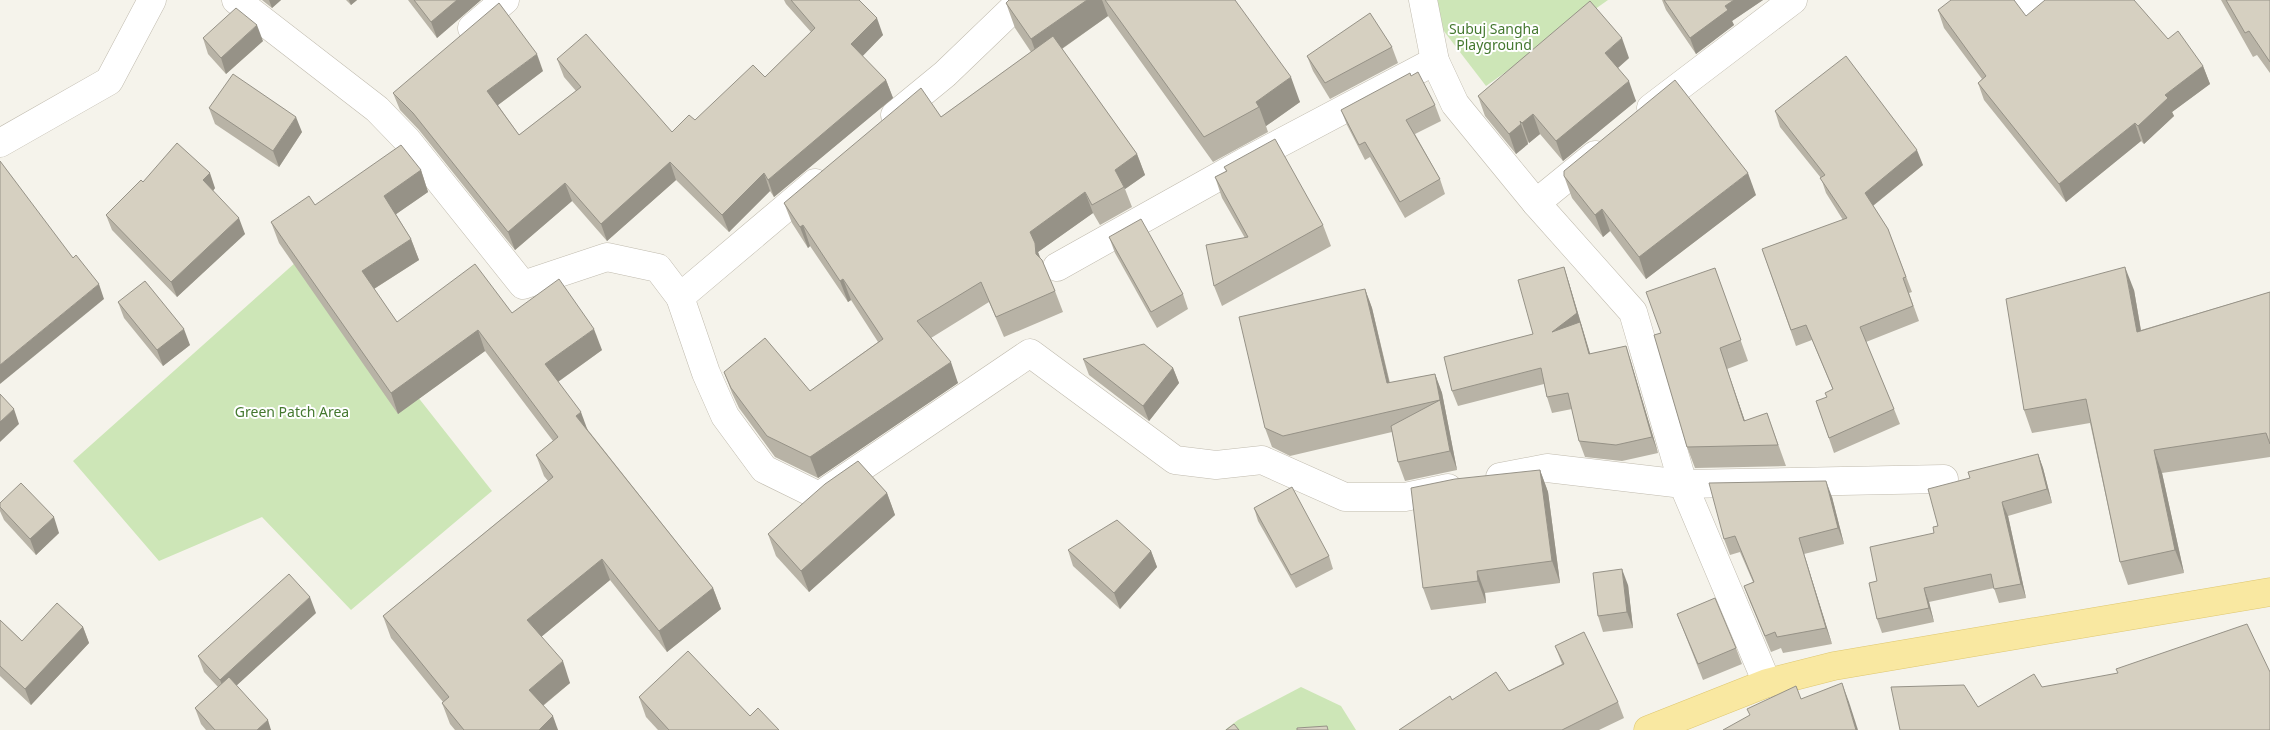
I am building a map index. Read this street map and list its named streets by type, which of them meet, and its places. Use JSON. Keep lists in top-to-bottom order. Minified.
{"parks":["Subuj Sangha Playground","Green Patch Area"]}
